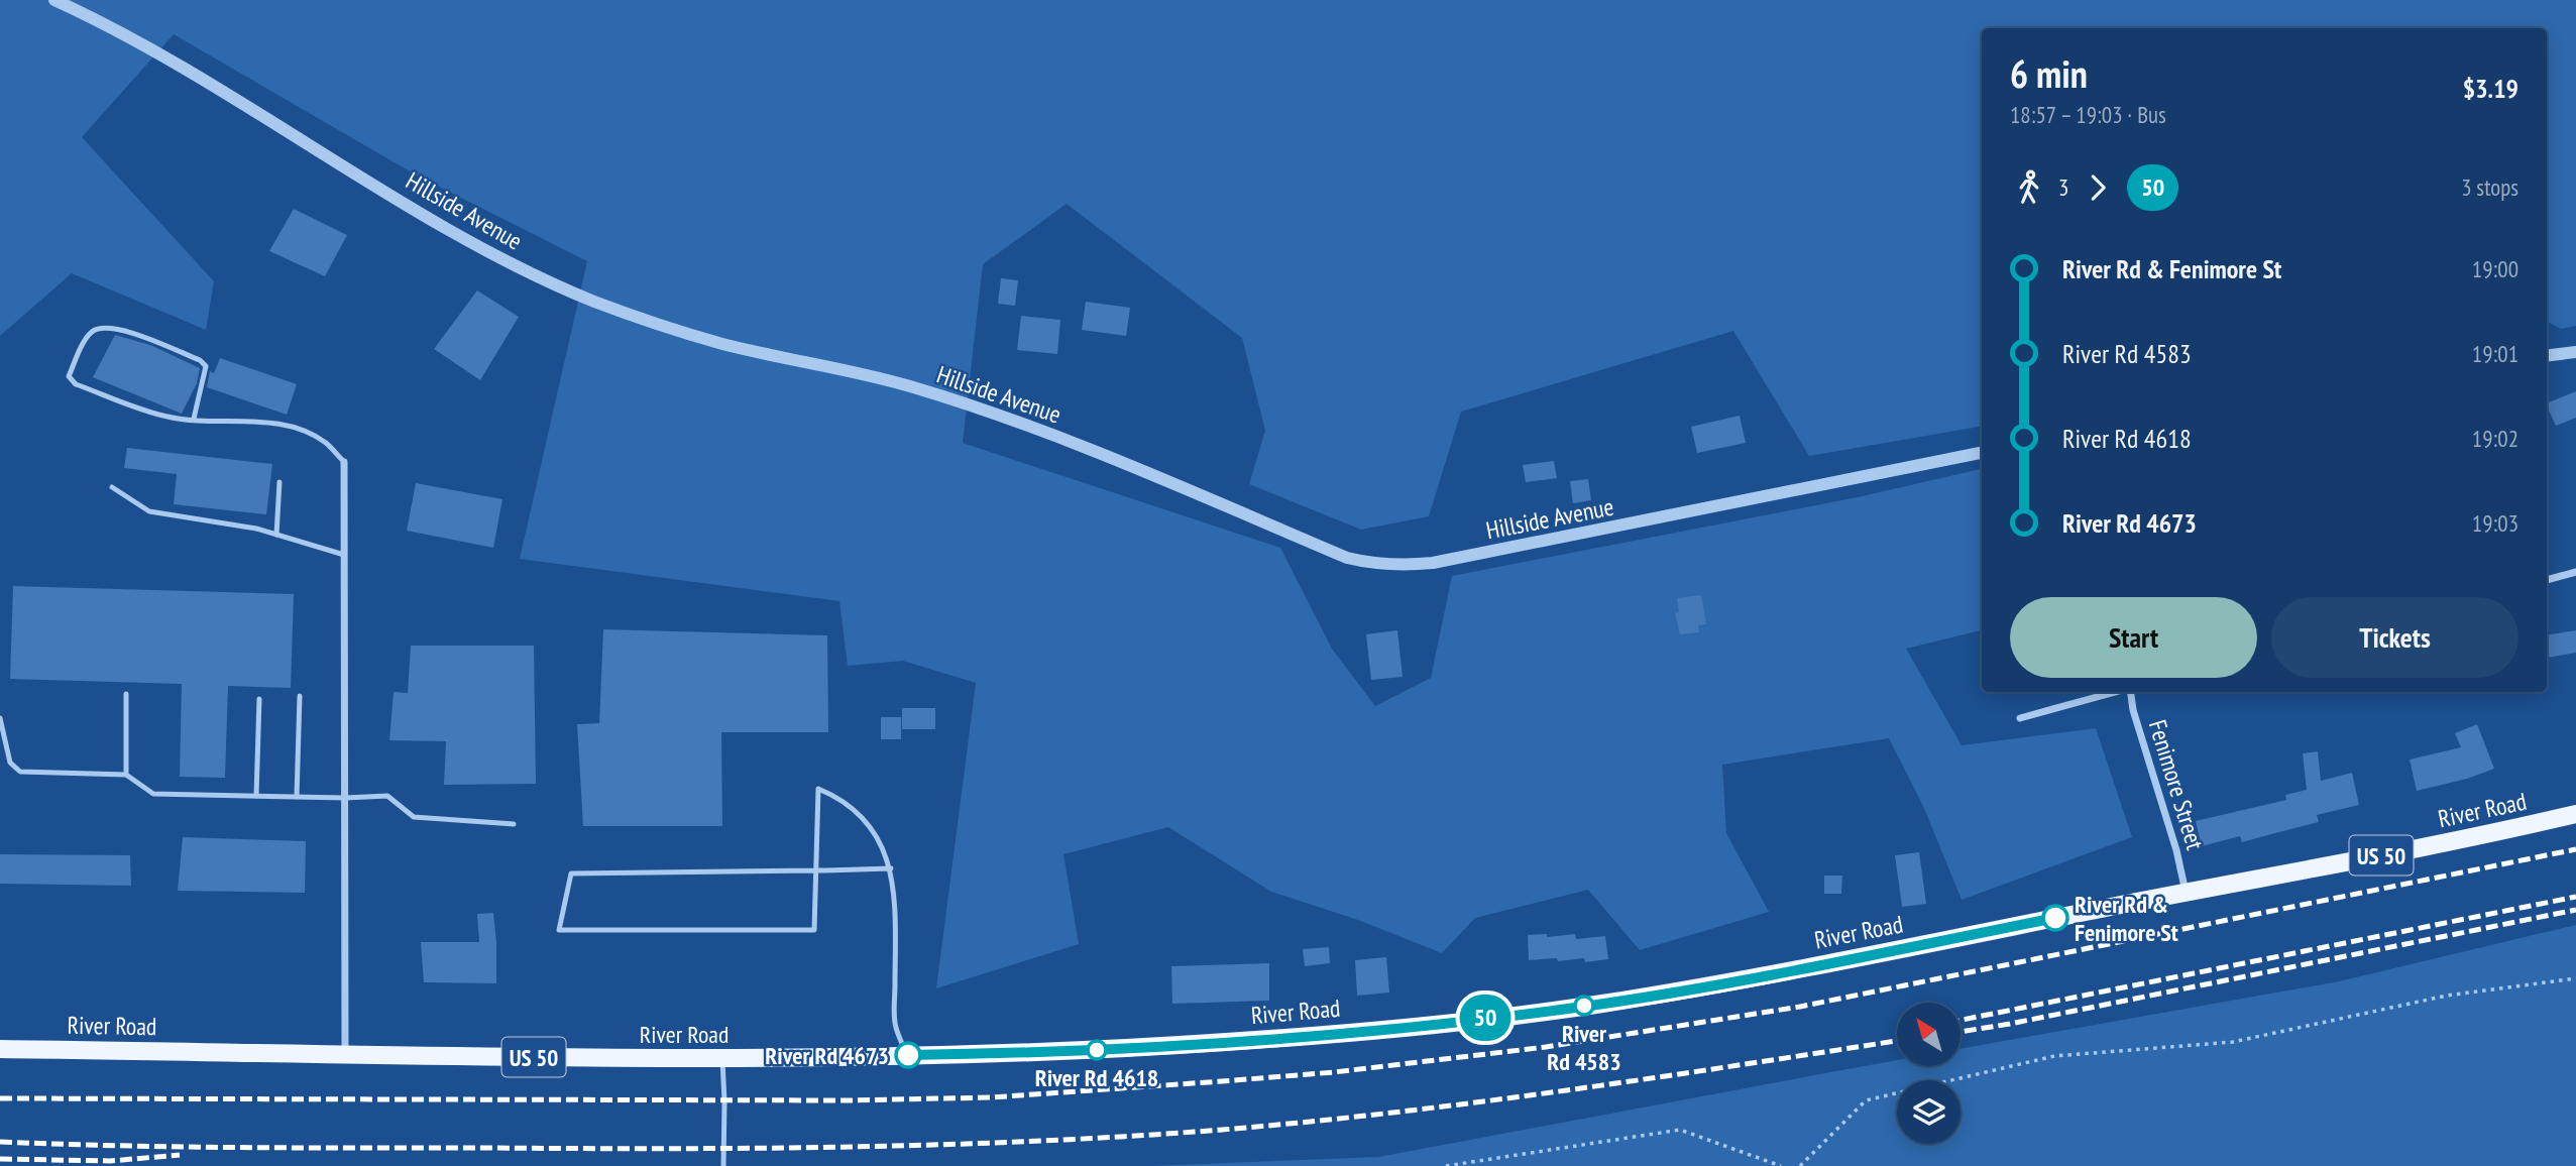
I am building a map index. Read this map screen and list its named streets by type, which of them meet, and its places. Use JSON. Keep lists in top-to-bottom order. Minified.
{"streets":{"main road":["River Road","US 50"],"street":["Hillside Avenue","Fenimore Street"]},"crossings":[["Fenimore Street","River Road"]],"places":["River Rd & Fenimore St","River Rd 4583","River Rd 4618","River Rd 4673"],"lines":["bus line 50"],"north":"top left","page":{"on_map":"50","heading":["6 min","18:57 – 19:03 · Bus","$3.19"],"legs":["3","50","3 stops"],"list":[{"name":"River Rd & Fenimore St","value":"19:00"},{"name":"River Rd 4583","value":"19:01"},{"name":"River Rd 4618","value":"19:02"},{"name":"River Rd 4673","value":"19:03"}],"buttons":["Start","Tickets"]}}
